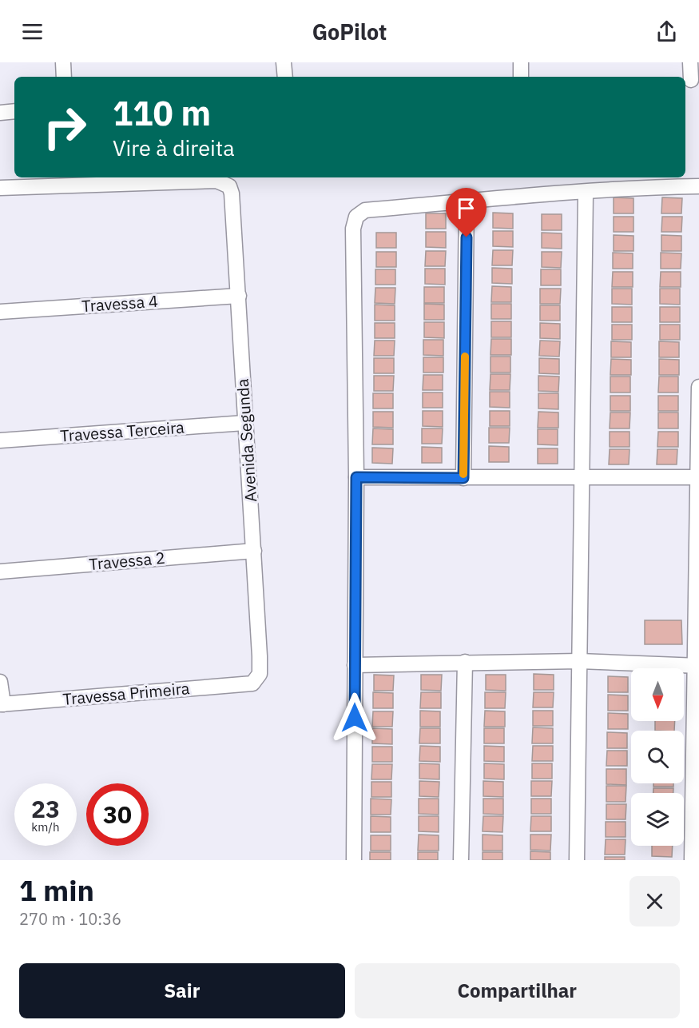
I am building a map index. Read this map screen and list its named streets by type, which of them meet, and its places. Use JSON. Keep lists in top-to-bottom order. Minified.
{"streets":{"street":["Travessa 4","Travessa Terceira","Avenida Segunda","Travessa 2","Travessa Primeira"]},"crossings":[["Travessa 4","Avenida Segunda"],["Travessa Terceira","Avenida Segunda"],["Avenida Segunda","Travessa 2"],["Avenida Segunda","Travessa Primeira"]],"north":"bottom","page":{"header":"GoPilot","turn":["110 m","Vire à direita"],"speed":"23 km/h","limit":"30","heading":["1 min","270 m · 10:36"],"buttons":["Sair","Compartilhar"]}}
